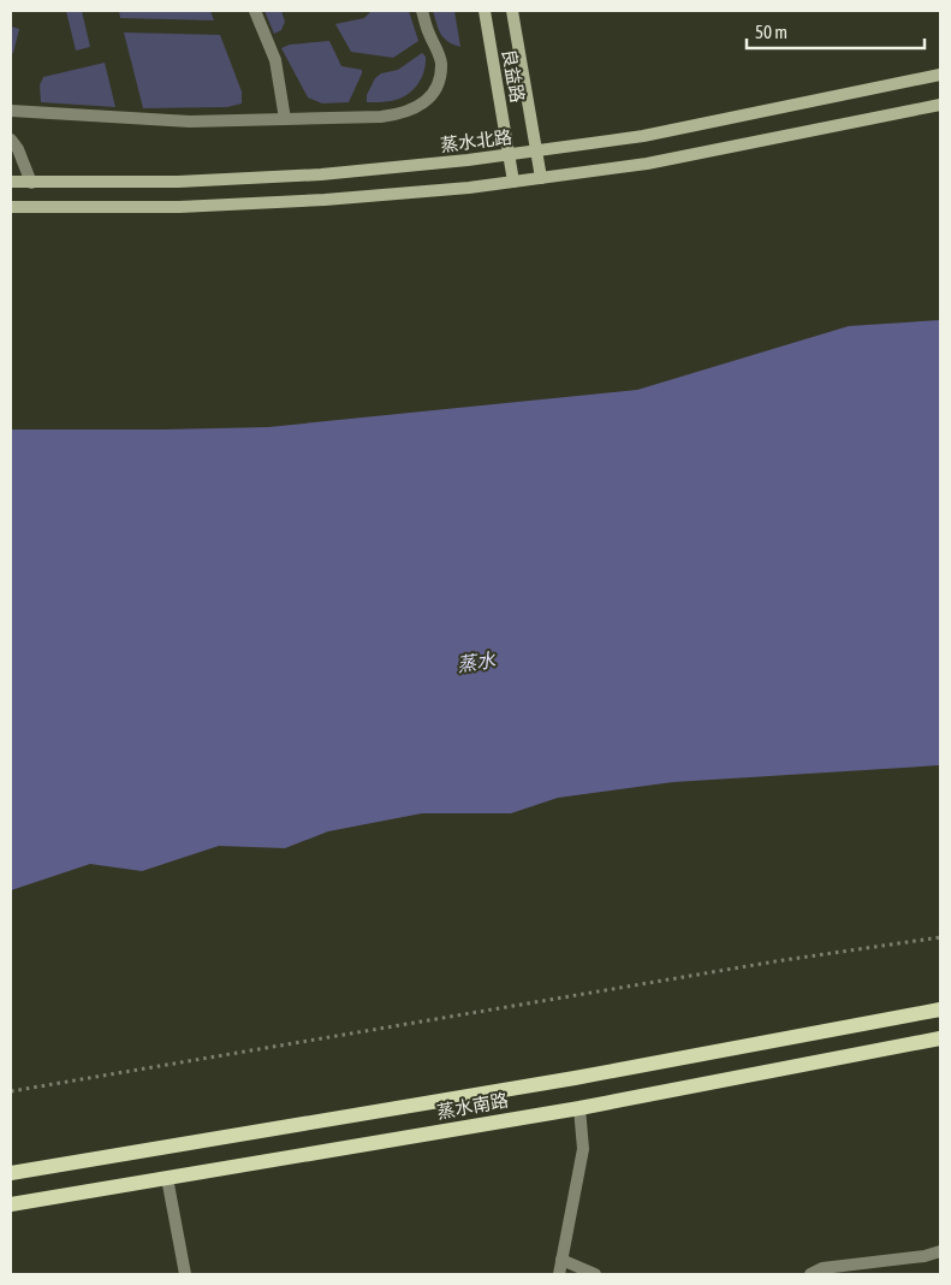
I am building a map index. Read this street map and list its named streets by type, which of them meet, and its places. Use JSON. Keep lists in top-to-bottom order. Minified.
{"streets":{"main road":["良益路","蒸水北路","蒸水南路"]},"crossings":[["良益路","蒸水北路"]],"water":["蒸水"],"scale_bar":"50 m"}
